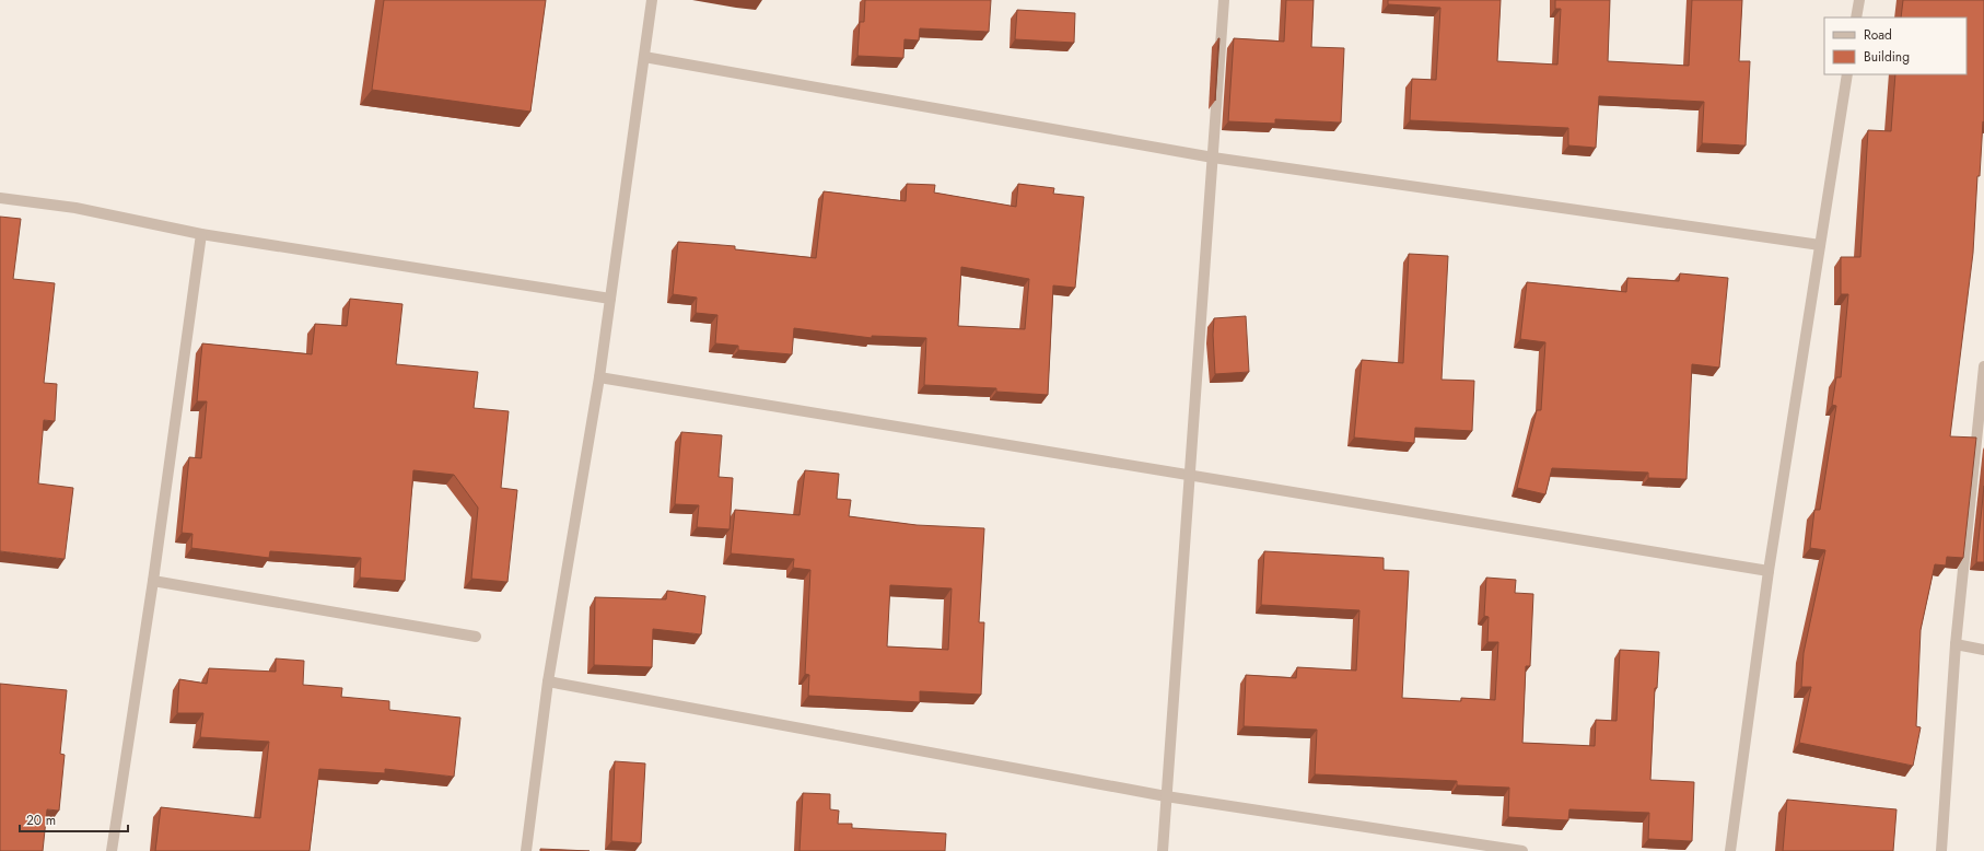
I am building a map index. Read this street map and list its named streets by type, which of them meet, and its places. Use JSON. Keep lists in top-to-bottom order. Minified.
{"legend":["Road","Building"],"scale_bar":"20 m"}
